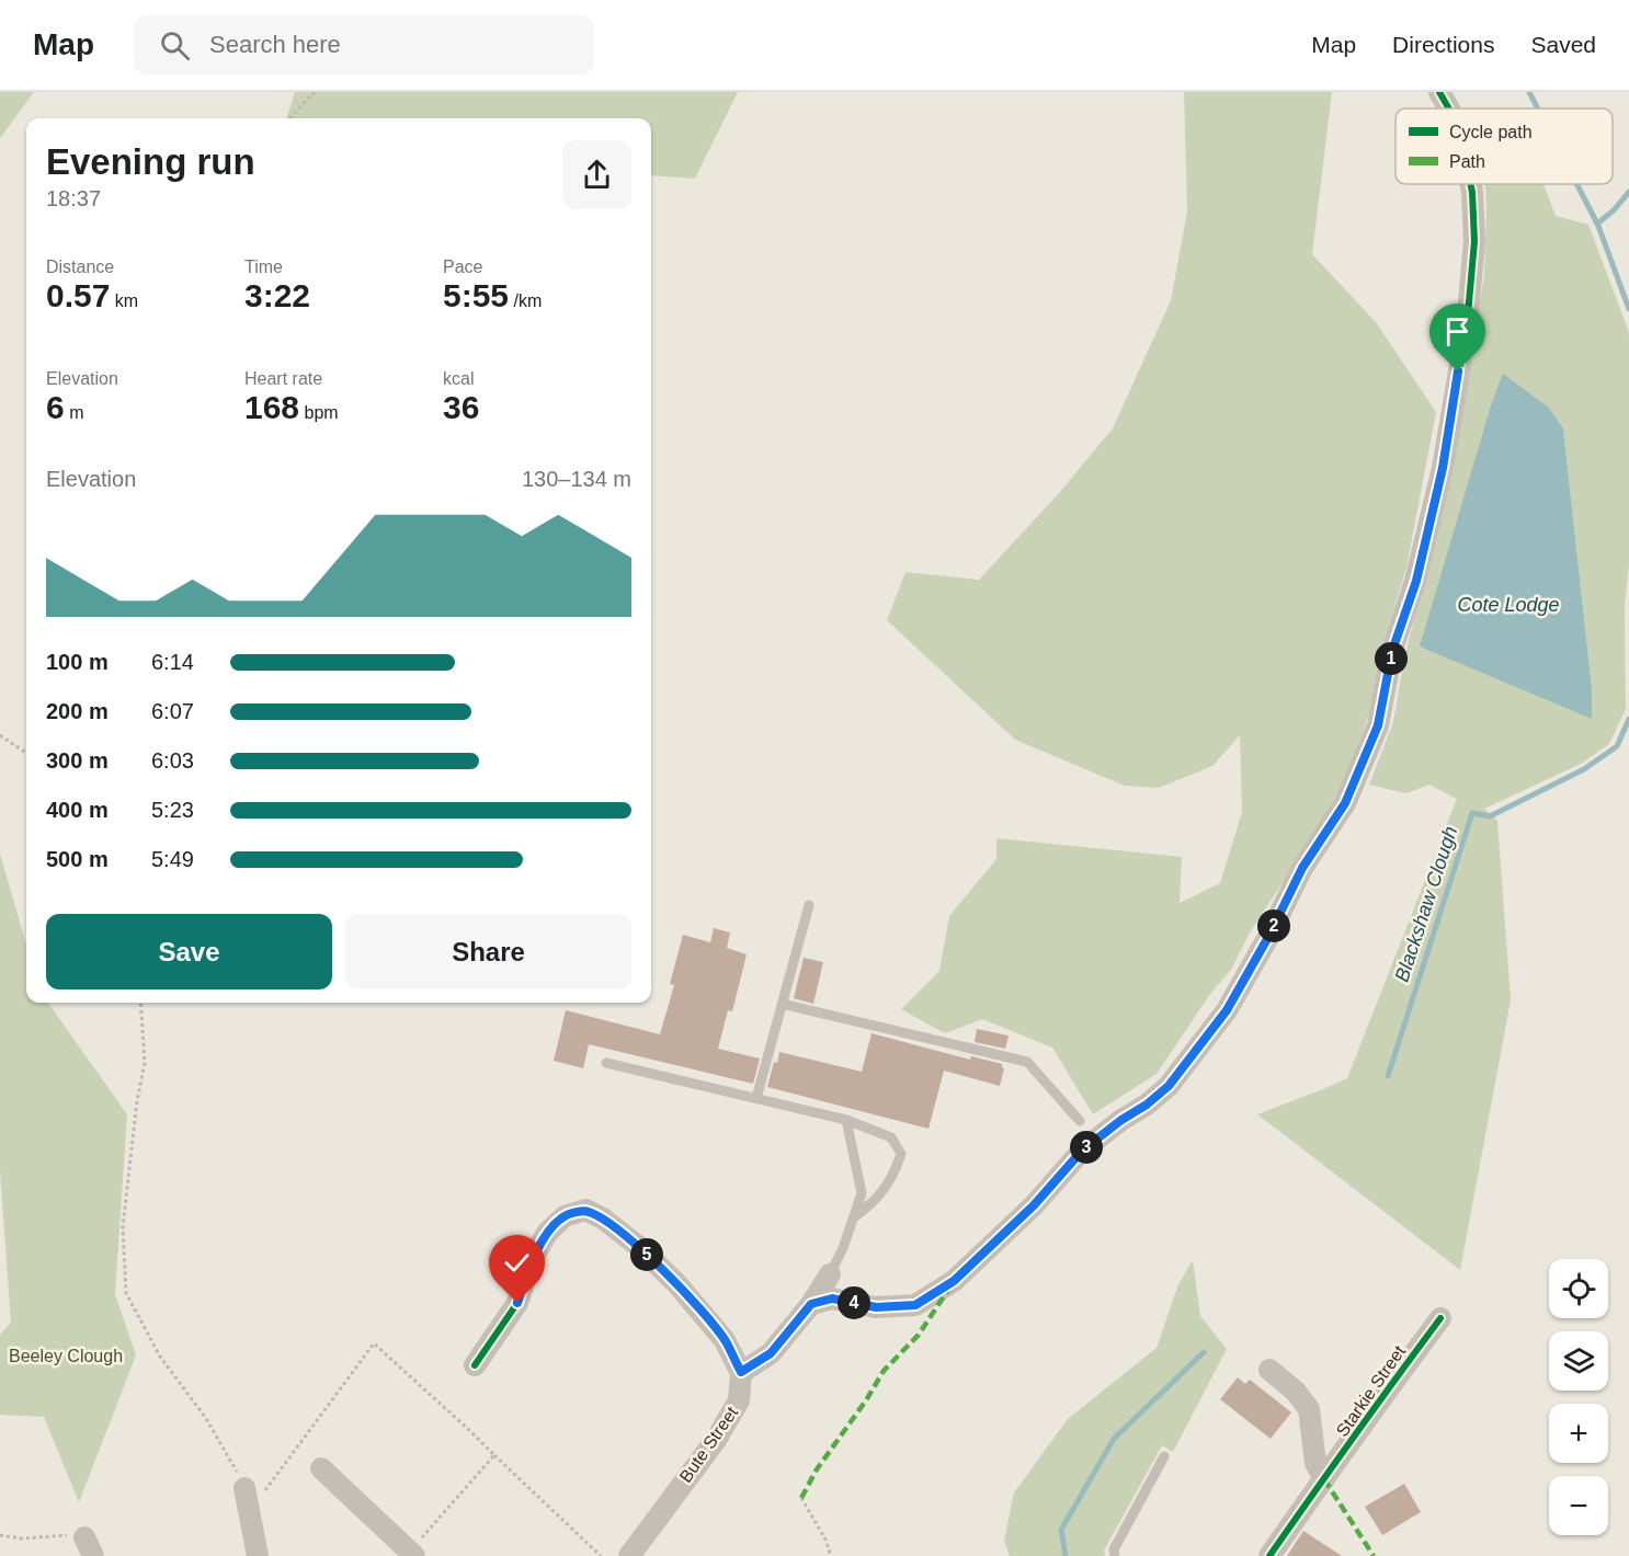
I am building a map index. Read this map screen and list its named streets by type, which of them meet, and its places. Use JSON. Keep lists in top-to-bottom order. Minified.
{"streets":{"street":["Starkie Street","Bute Street"]},"water":["Cote Lodge","Blackshaw Clough"],"parks":["Beeley Clough"],"legend":["Cycle path","Path"],"page":{"header":"Map","search":"Search here","nav":["Map","Directions","Saved"],"heading":["Evening run","18:37"],"stats":[["Distance","0.57 km"],["Time","3:22"],["Pace","5:55 /km"],["Elevation","6 m"],["Heart rate","168 bpm"],["kcal","36"]],"chart":["Elevation","130–134 m"],"list":[{"name":"100 m","note":"6:14"},{"name":"200 m","note":"6:07"},{"name":"300 m","note":"6:03"},{"name":"400 m","note":"5:23"},{"name":"500 m","note":"5:49"}],"pins":["1","2","3","5","4"],"buttons":["Save","Share"],"map_buttons":["+","−"]}}
